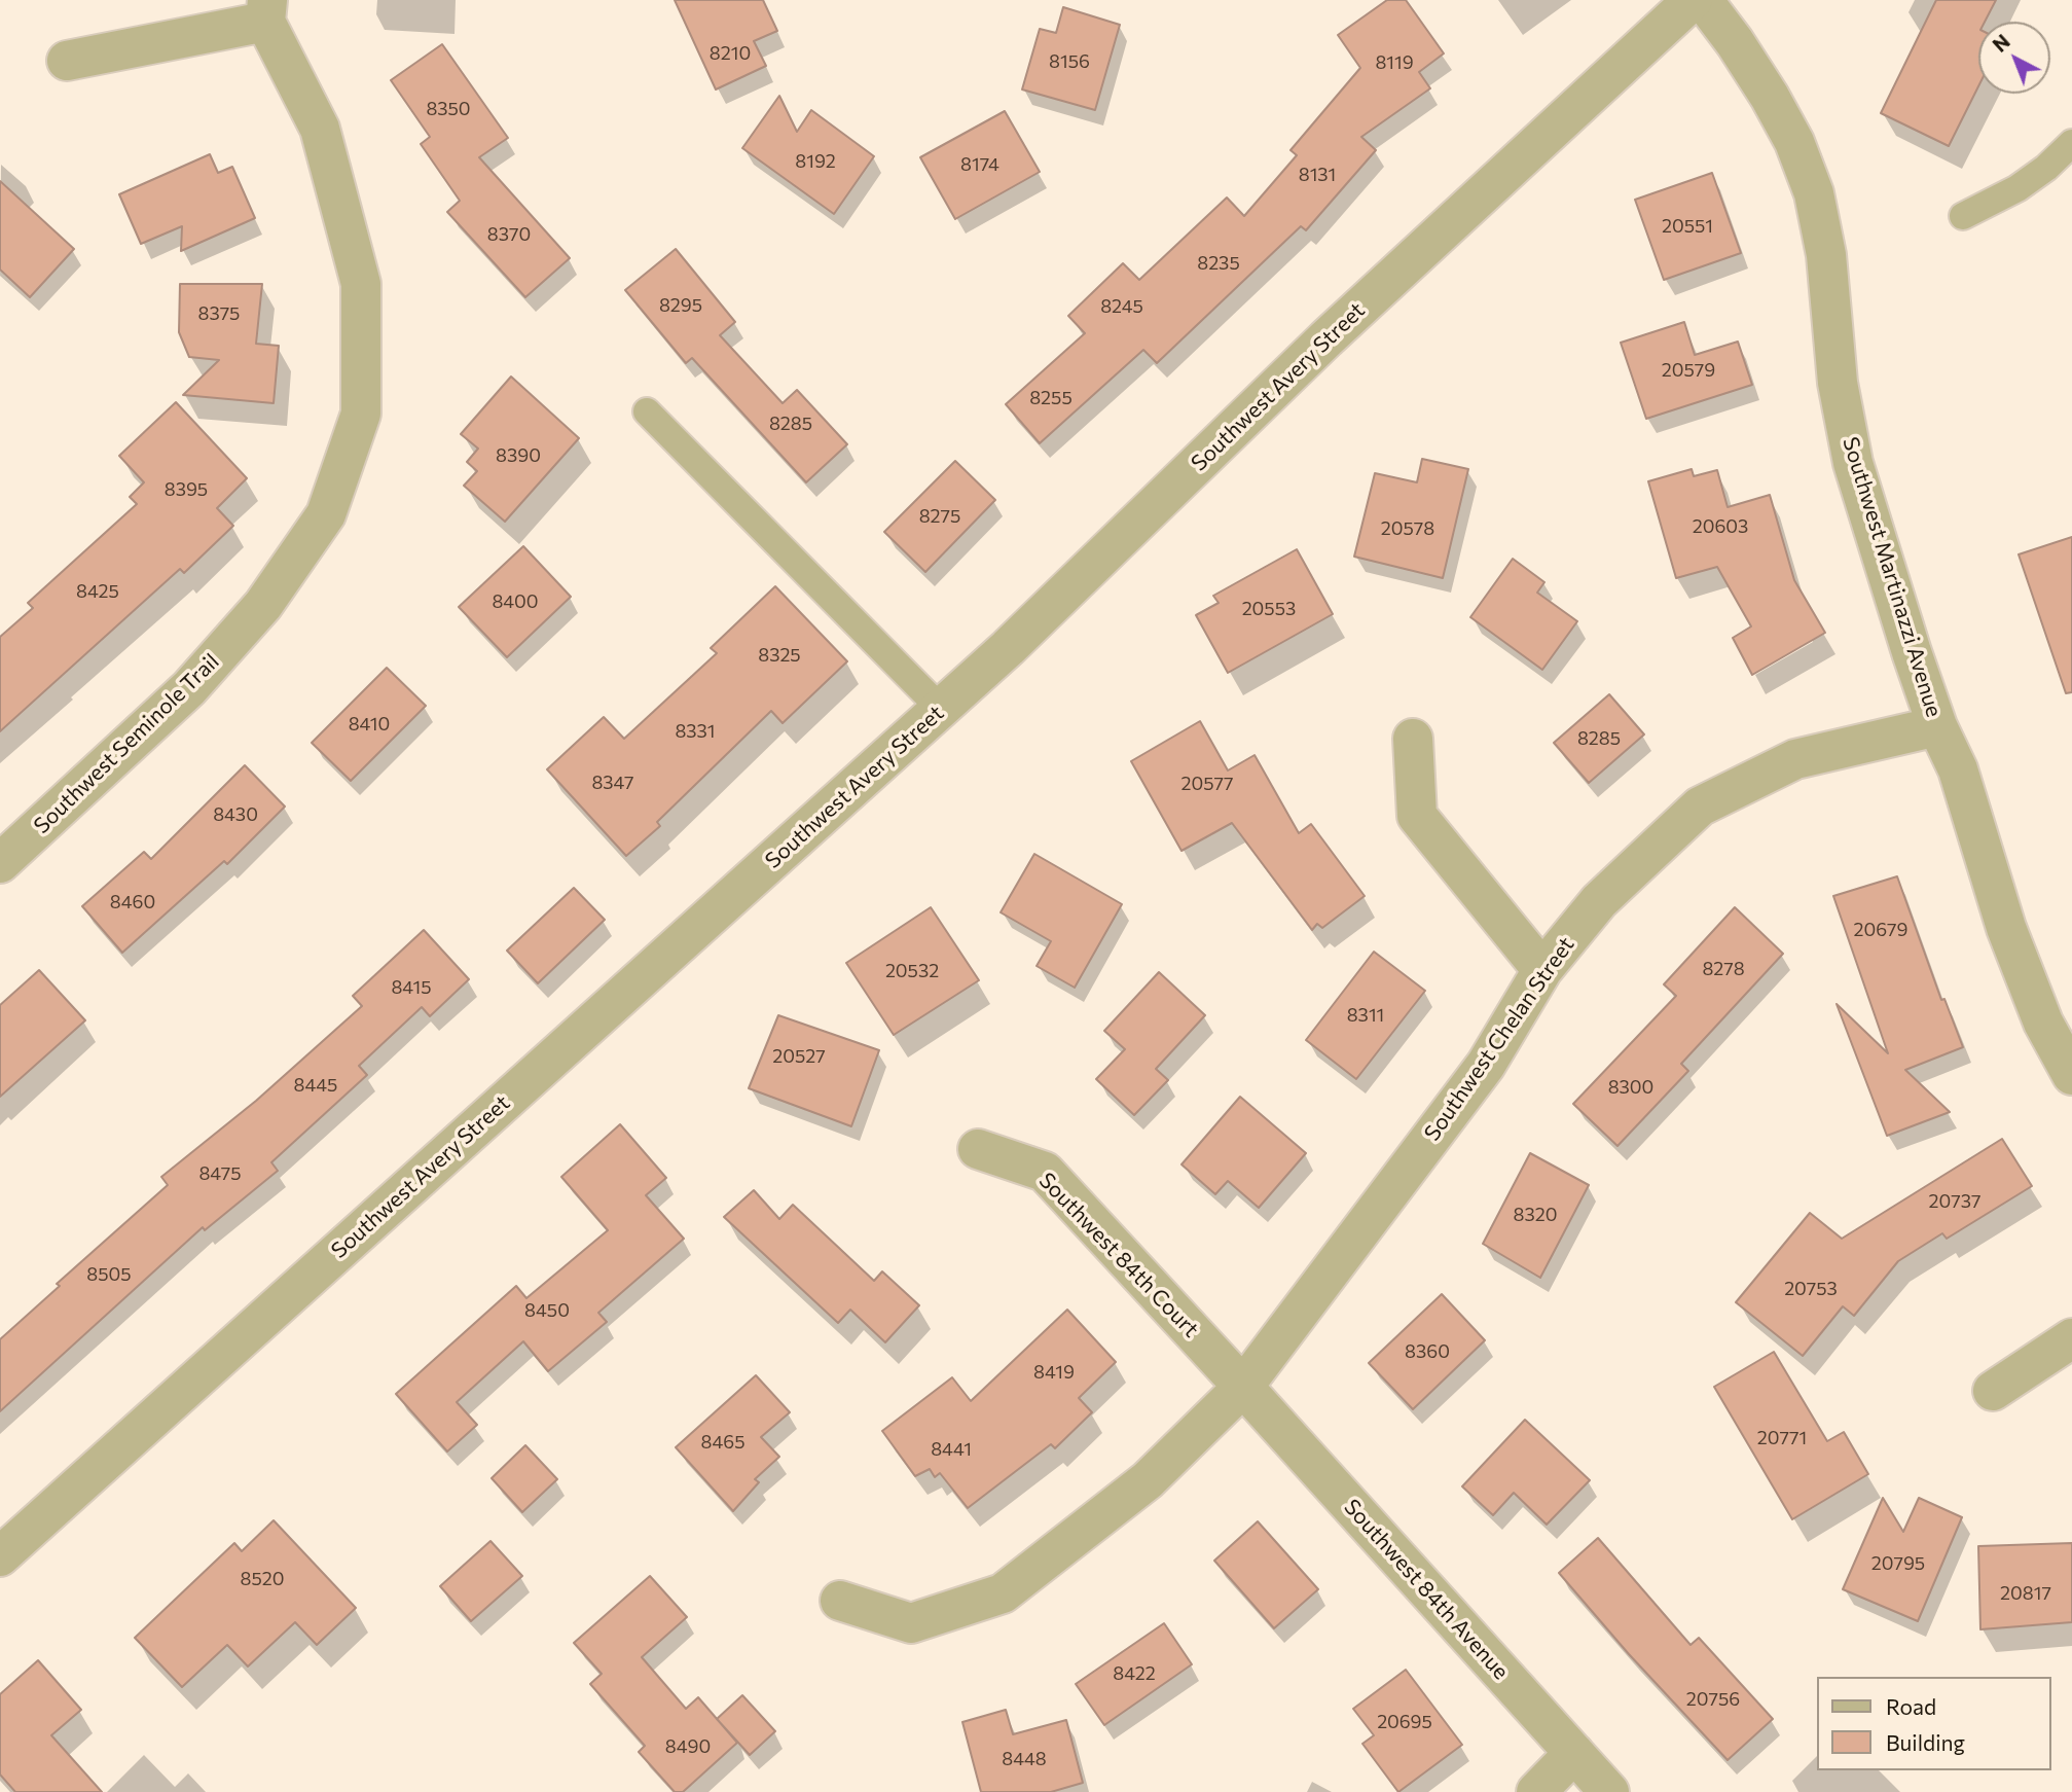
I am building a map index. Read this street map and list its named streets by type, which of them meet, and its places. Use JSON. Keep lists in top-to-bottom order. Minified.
{"streets":{"street":["Southwest Avery Street","Southwest Martinazzi Avenue","Southwest Seminole Trail","Southwest Chelan Street","Southwest 84th Court","Southwest 84th Avenue"]},"crossings":[["Southwest Martinazzi Avenue","Southwest Chelan Street"],["Southwest Chelan Street","Southwest 84th Court"],["Southwest Chelan Street","Southwest 84th Avenue"],["Southwest 84th Court","Southwest 84th Avenue"]],"house_numbers":["8210","8156","8119","8350","8192","8174","8131","20551","8370","8235","8295","8245","8375","20579","8255","8285","8390","8395","8275","20603","20578","8425","8400","20553","8325","8410","8331","8285","8347","20577","8430","8460","20679","8278","20532","8415","8311","20527","8445","8300","8475","20737","8320","8505","20753","8450","8360","8419","20771","8465","8441","20795","8520","20817","8422","20756","20695","8490","8448"],"legend":["Road","Building"],"north":"top left"}
